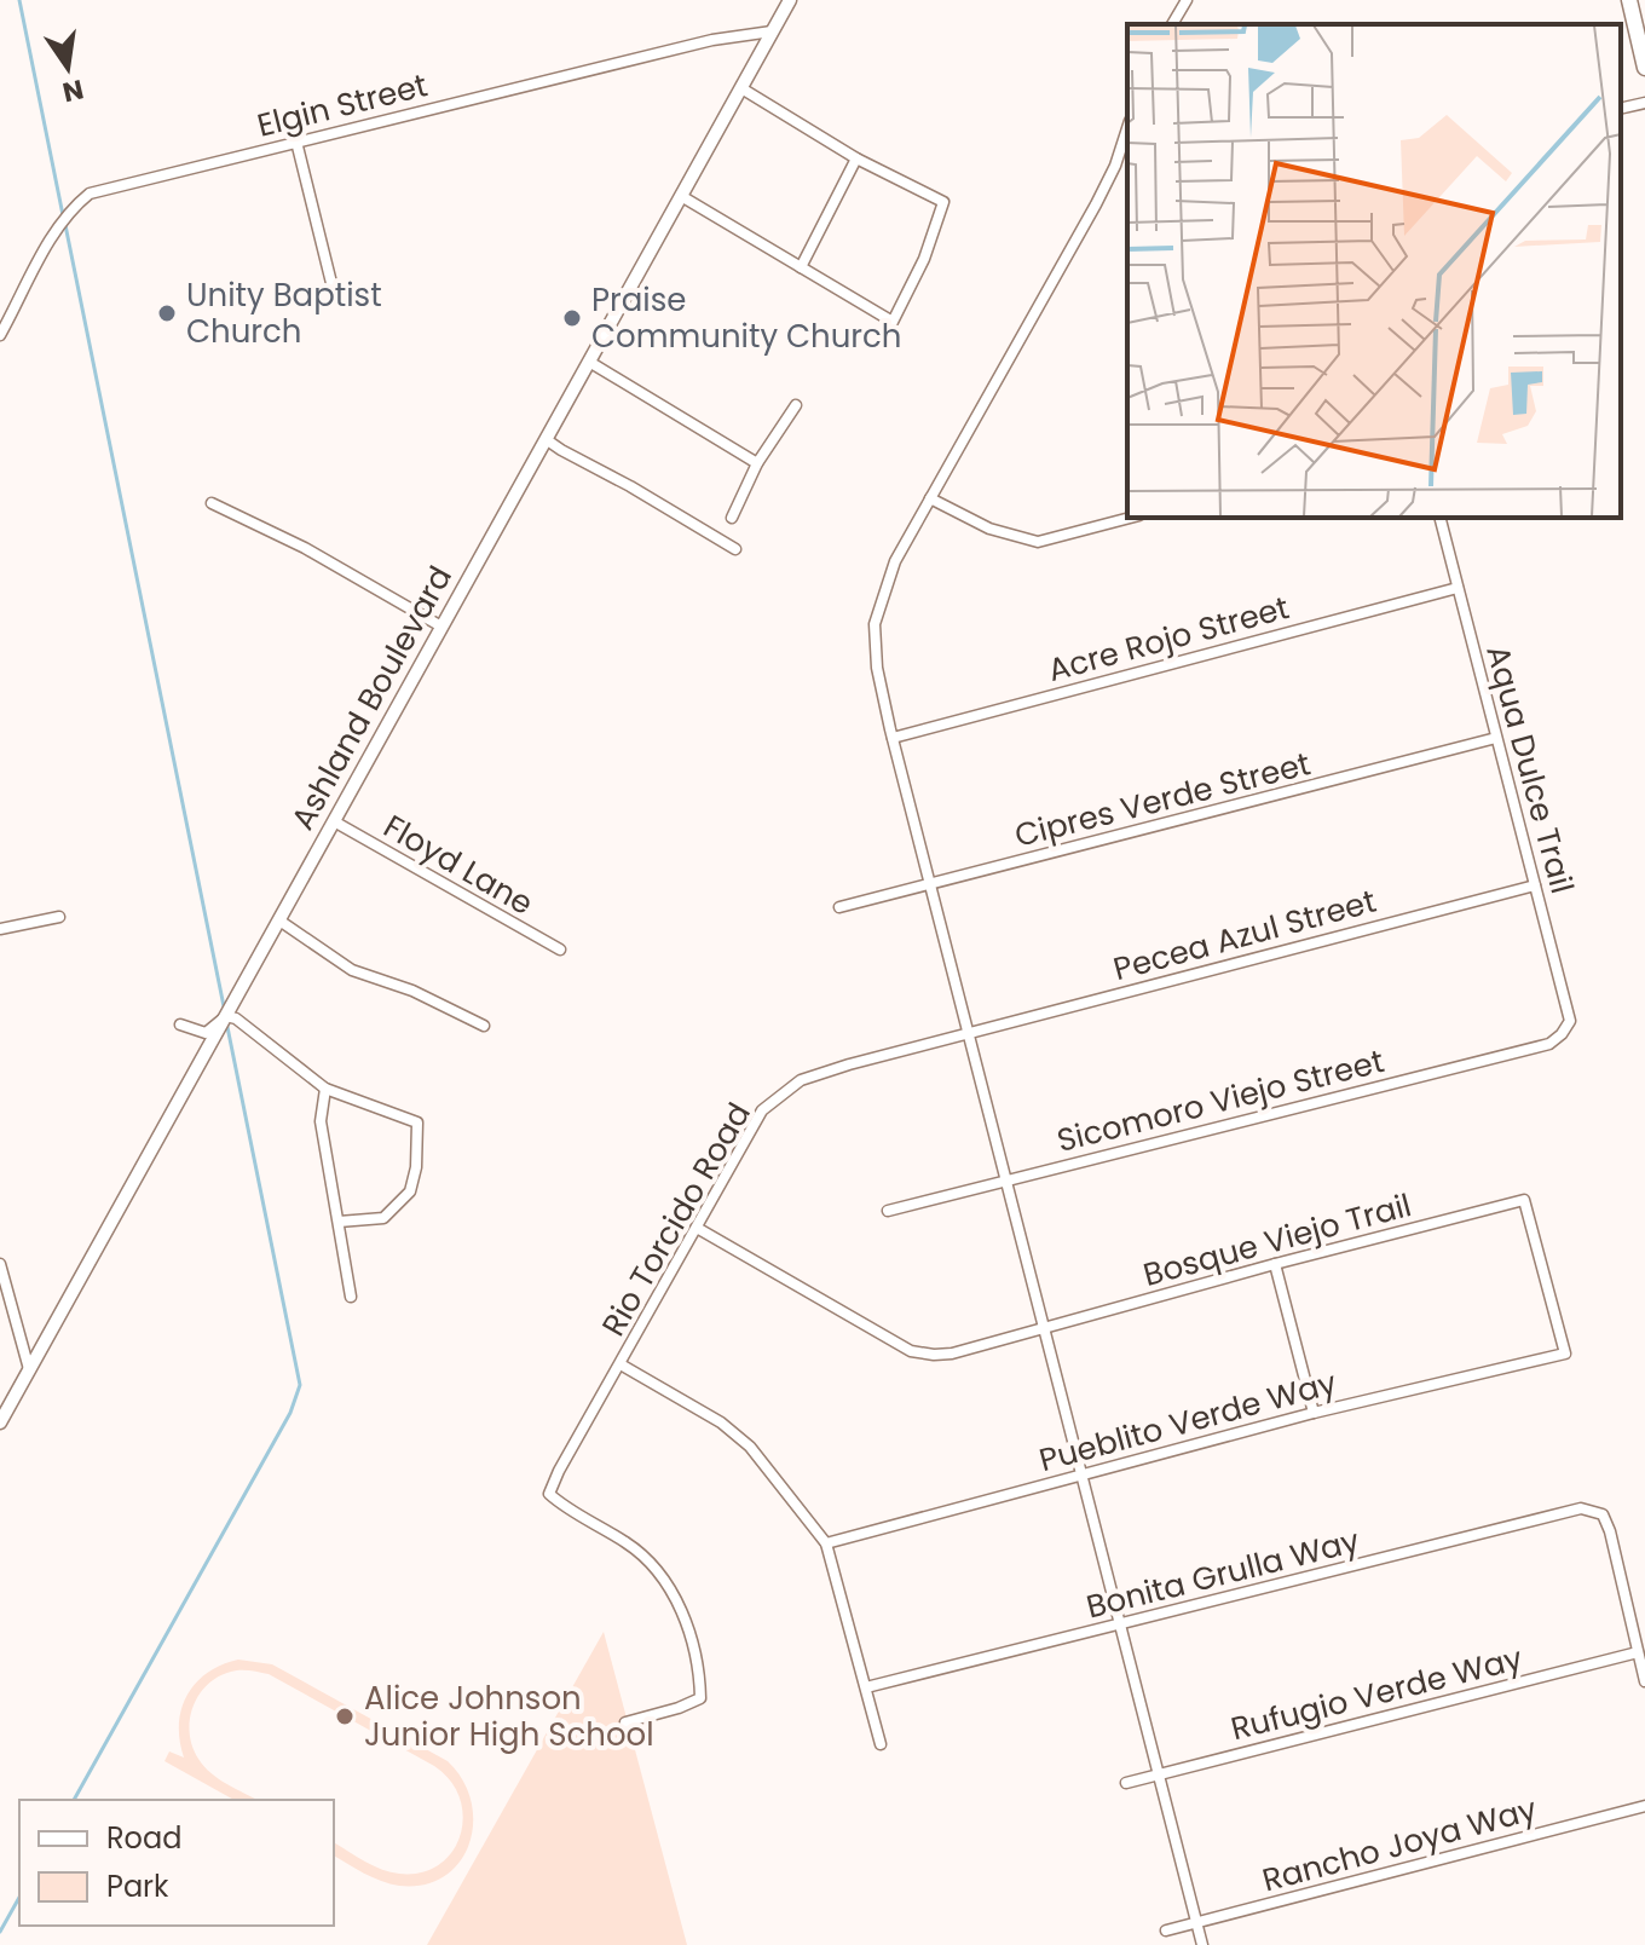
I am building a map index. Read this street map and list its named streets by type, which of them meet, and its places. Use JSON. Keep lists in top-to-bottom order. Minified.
{"streets":{"street":["Elgin Street","Acre Rojo Street","Ashland Boulevard","Aqua Dulce Trail","Cipres Verde Street","Floyd Lane","Pecea Azul Street","Sicomoro Viejo Street","Rio Torcido Road","Bosque Viejo Trail","Pueblito Verde Way","Bonita Grulla Way","Rufugio Verde Way","Rancho Joya Way"]},"crossings":[["Elgin Street","Ashland Boulevard"],["Acre Rojo Street","Aqua Dulce Trail"],["Ashland Boulevard","Floyd Lane"],["Aqua Dulce Trail","Cipres Verde Street"],["Aqua Dulce Trail","Pecea Azul Street"],["Aqua Dulce Trail","Sicomoro Viejo Street"],["Pecea Azul Street","Rio Torcido Road"],["Rio Torcido Road","Bosque Viejo Trail"],["Bosque Viejo Trail","Pueblito Verde Way"],["Bonita Grulla Way","Rufugio Verde Way"]],"places":["Unity Baptist Church","Praise Community Church","Alice Johnson Junior High School"],"legend":["Road","Park"],"north":"bottom"}
